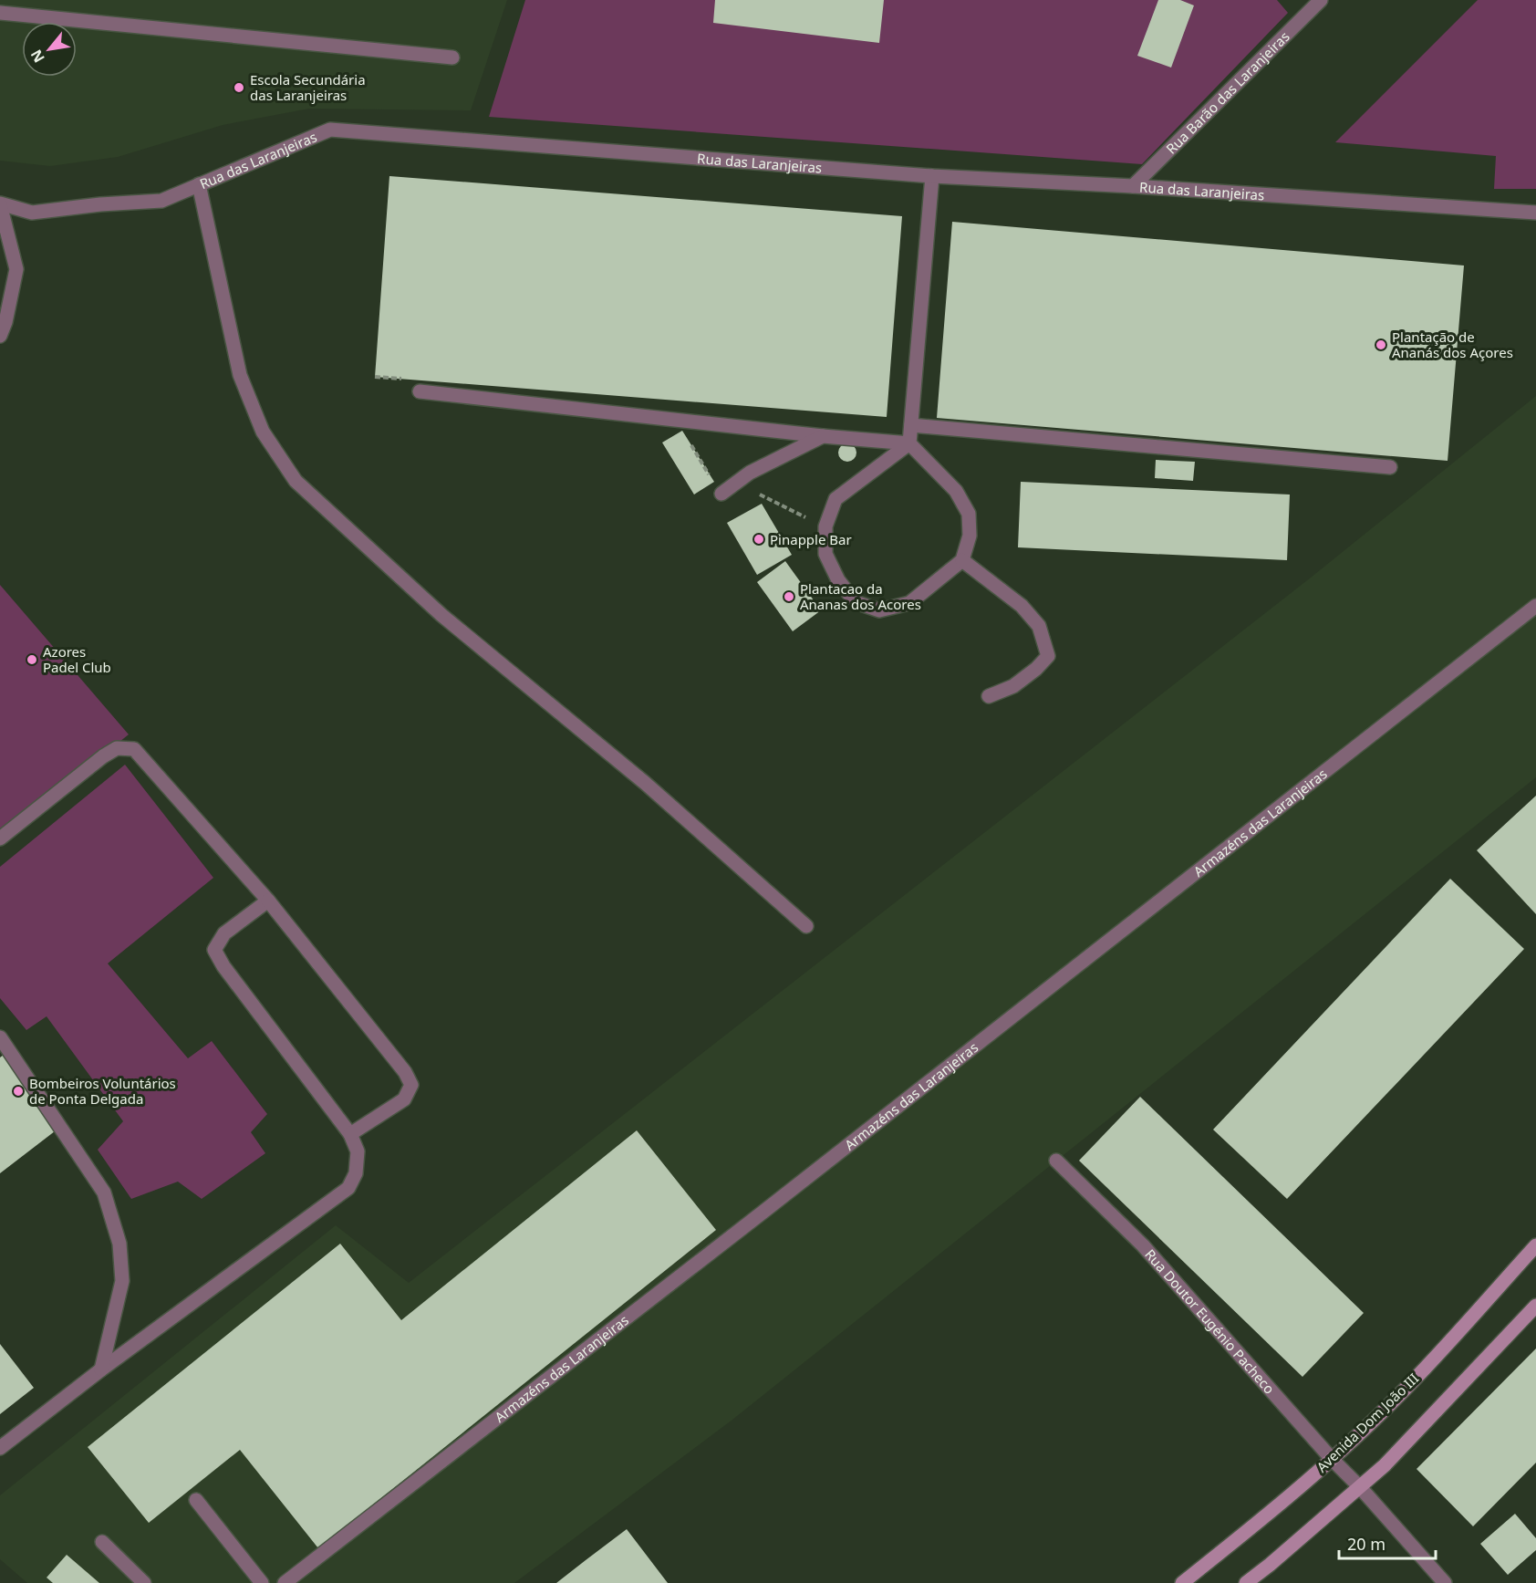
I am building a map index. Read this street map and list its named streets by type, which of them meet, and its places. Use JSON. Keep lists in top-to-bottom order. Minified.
{"streets":{"main road":["Avenida Dom João III"],"street":["Rua Barão das Laranjeiras","Rua das Laranjeiras","Armazéns das Laranjeiras","Rua Doutor Eugénio Pacheco"]},"crossings":[["Rua Barão das Laranjeiras","Rua das Laranjeiras"],["Rua Doutor Eugénio Pacheco","Avenida Dom João III"]],"places":["Escola Secundária das Laranjeiras","Plantação de Ananás dos Açores","Pinapple Bar","Plantacao da Ananas dos Acores","Azores Padel Club","Bombeiros Voluntários de Ponta Delgada"],"scale_bar":"20 m","north":"bottom left"}
